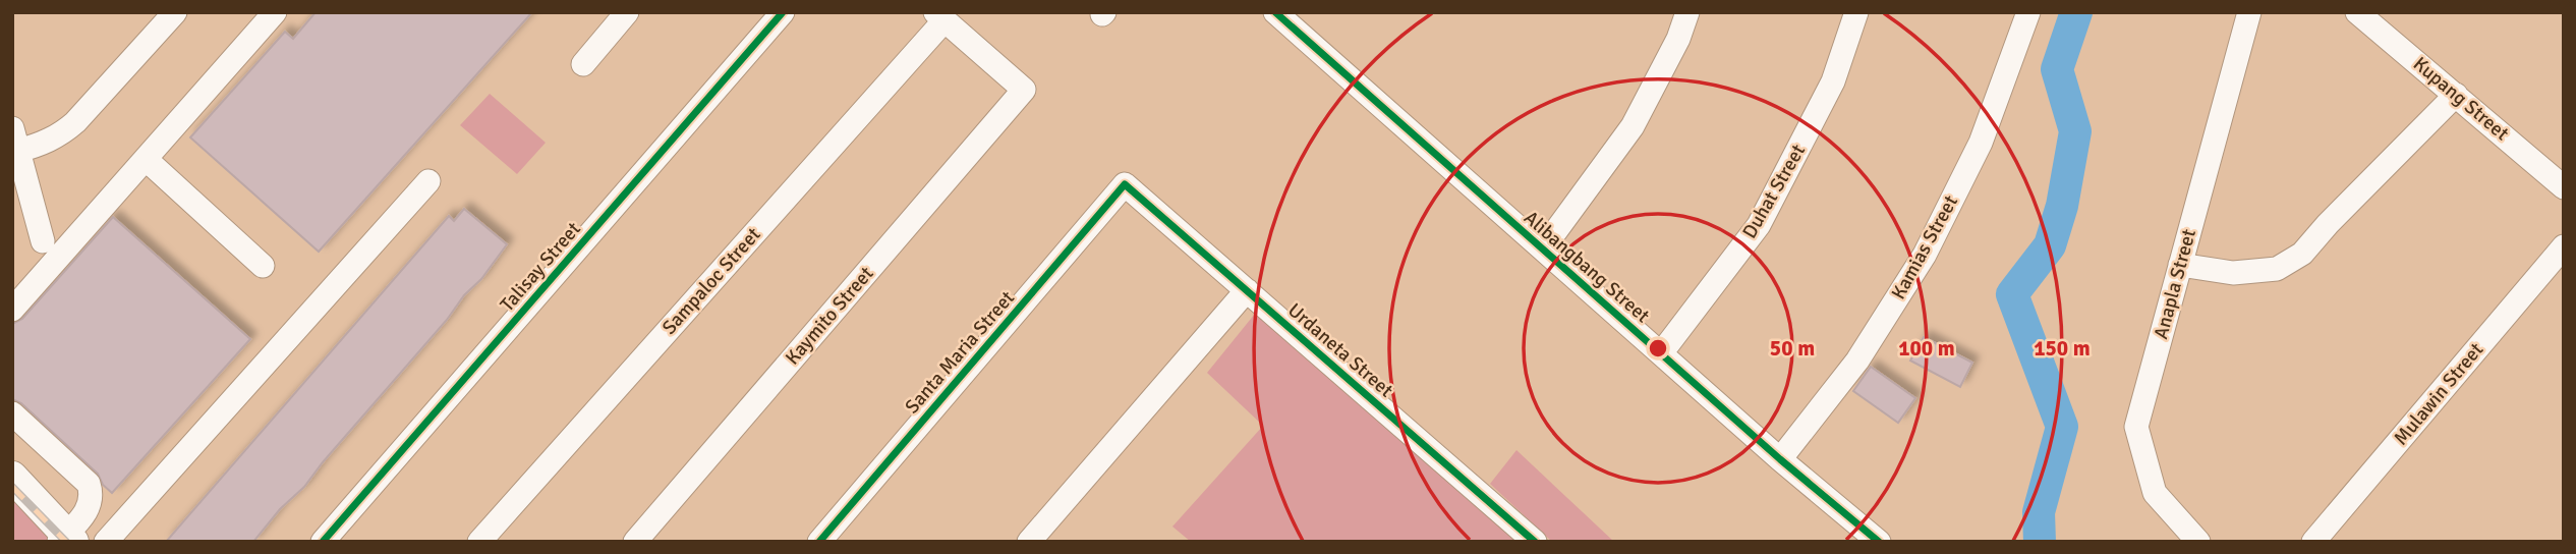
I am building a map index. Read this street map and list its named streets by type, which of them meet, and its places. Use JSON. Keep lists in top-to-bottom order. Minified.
{"streets":{"street":["Kupang Street","Duhat Street","Kamias Street","Talisay Street","Alibangbang Street","Sampaloc Street","Anapla Street","Kaymito Street","Urdaneta Street","Santa Maria Street","Mulawin Street"]},"crossings":[["Duhat Street","Alibangbang Street"],["Kamias Street","Alibangbang Street"],["Sampaloc Street","Kaymito Street"],["Urdaneta Street","Santa Maria Street"]],"rings":["50 m","100 m","150 m"]}
